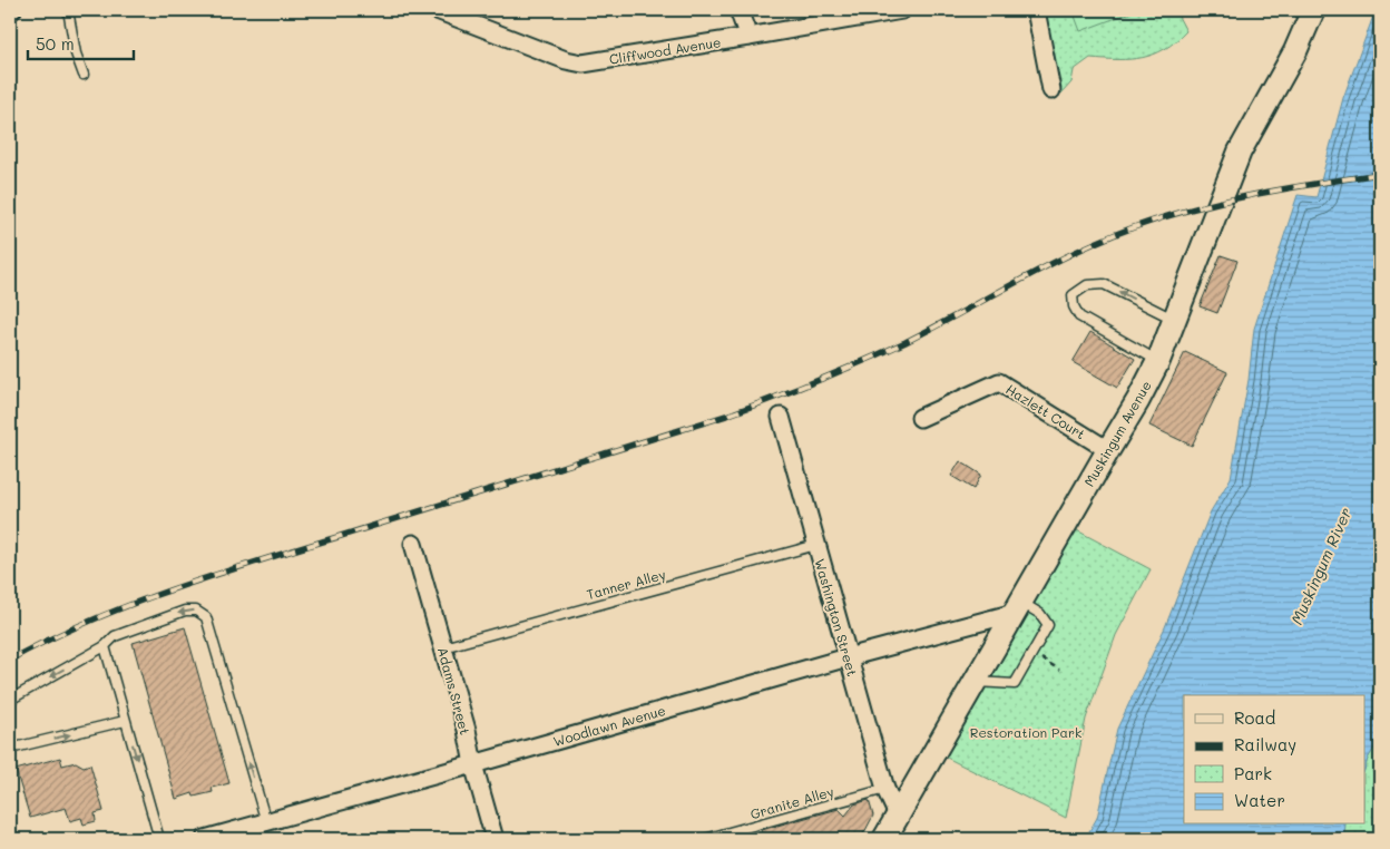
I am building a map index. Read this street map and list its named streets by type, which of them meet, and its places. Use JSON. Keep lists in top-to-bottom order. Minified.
{"streets":{"street":["Cliffwood Avenue","Hazlett Court","Muskingum Avenue","Washington Street","Adams Street","Woodlawn Avenue"],"lane":["Tanner Alley","Granite Alley"]},"crossings":[["Hazlett Court","Muskingum Avenue"],["Muskingum Avenue","Washington Street"],["Muskingum Avenue","Woodlawn Avenue"],["Tanner Alley","Washington Street"],["Tanner Alley","Adams Street"],["Washington Street","Woodlawn Avenue"],["Washington Street","Granite Alley"],["Adams Street","Woodlawn Avenue"]],"water":["Muskingum River"],"parks":["Restoration Park"],"legend":["Road","Railway","Park","Water"],"scale_bar":"50 m"}
